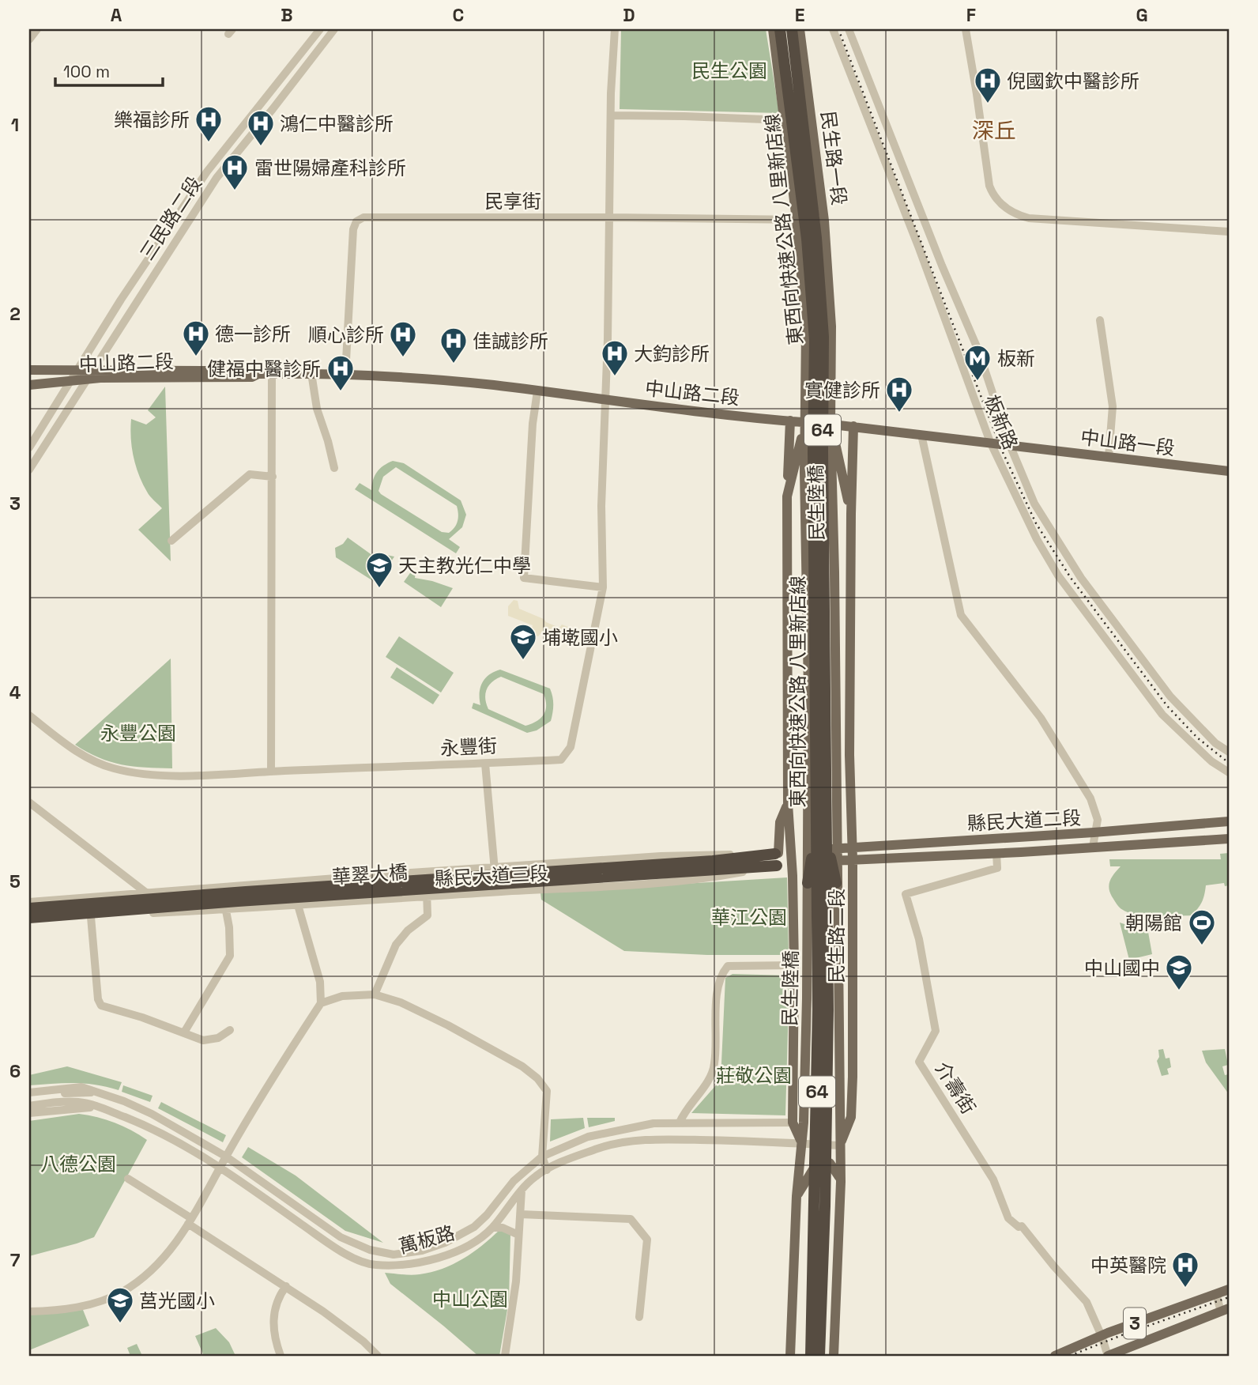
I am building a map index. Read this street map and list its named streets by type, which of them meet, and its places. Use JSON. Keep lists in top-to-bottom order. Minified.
{"streets":{"highway":["東西向快速公路 八里新店線","64","華翠大橋"],"main road":["民生路一段","中山路二段","中山路一段","民生陸橋","縣民大道二段","縣民大道三段","民生路二段","3"],"street":["民享街","三民路二段","板新路","永豐街","介壽街","萬板路"]},"crossings":[["民生路一段","民享街"],["民生路一段","中山路二段"],["民生路一段","民生陸橋"],["民生路一段","民生路二段"],["民享街","中山路二段"],["民享街","永豐街"],["三民路二段","中山路二段"],["中山路二段","板新路"],["中山路二段","中山路一段"],["中山路二段","民生陸橋"],["中山路二段","永豐街"],["中山路二段","民生路二段"],["民生陸橋","民生路二段"],["民生陸橋","萬板路"],["縣民大道二段","縣民大道三段"],["縣民大道二段","民生路二段"],["縣民大道二段","介壽街"],["華翠大橋","縣民大道三段"],["民生路二段","萬板路"],["介壽街","3"]],"districts":["深丘"],"parks":["民生公園","永豐公園","華江公園","莊敬公園","八德公園","中山公園"],"places":{"hospital":["倪國欽中醫診所","樂福診所","鴻仁中醫診所","雷世陽婦產科診所","德一診所","順心診所","佳誠診所","大鈞診所","健福中醫診所","實健診所","中英醫院"],"metro station":["板新"],"school or university":["天主教光仁中學","埔墘國小","中山國中","莒光國小"],"sports":["朝陽館"]},"scale_bar":"100 m","grid":{"columns":["A","B","C","D","E","F","G"],"rows":["1","2","3","4","5","6","7"]}}
